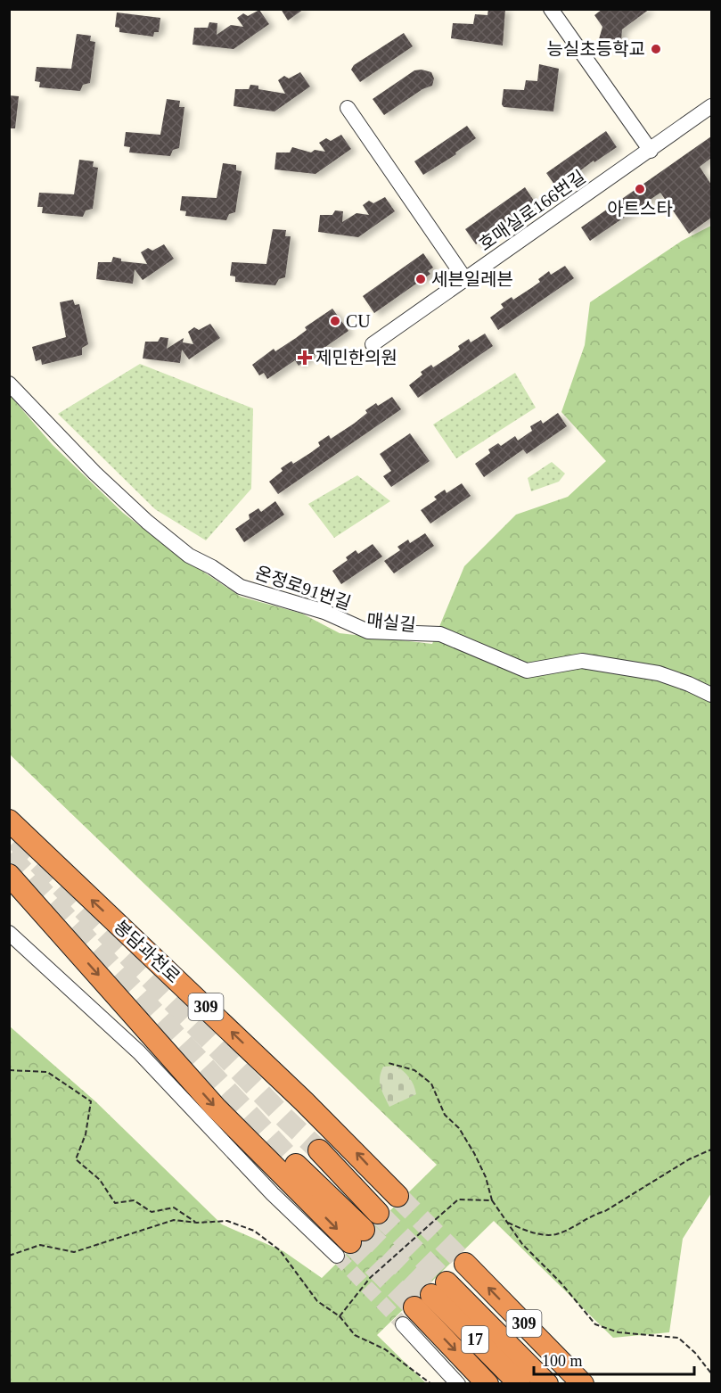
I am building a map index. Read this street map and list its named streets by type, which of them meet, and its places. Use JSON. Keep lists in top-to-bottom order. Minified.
{"streets":{"highway":["봉담과천로","309","17"],"street":["호매실로166번길","온정로91번길"]},"places":{"other":["능실초등학교","아트스타","세븐일레븐","CU"],"health":["제민한의원"]},"scale_bar":"100 m"}
